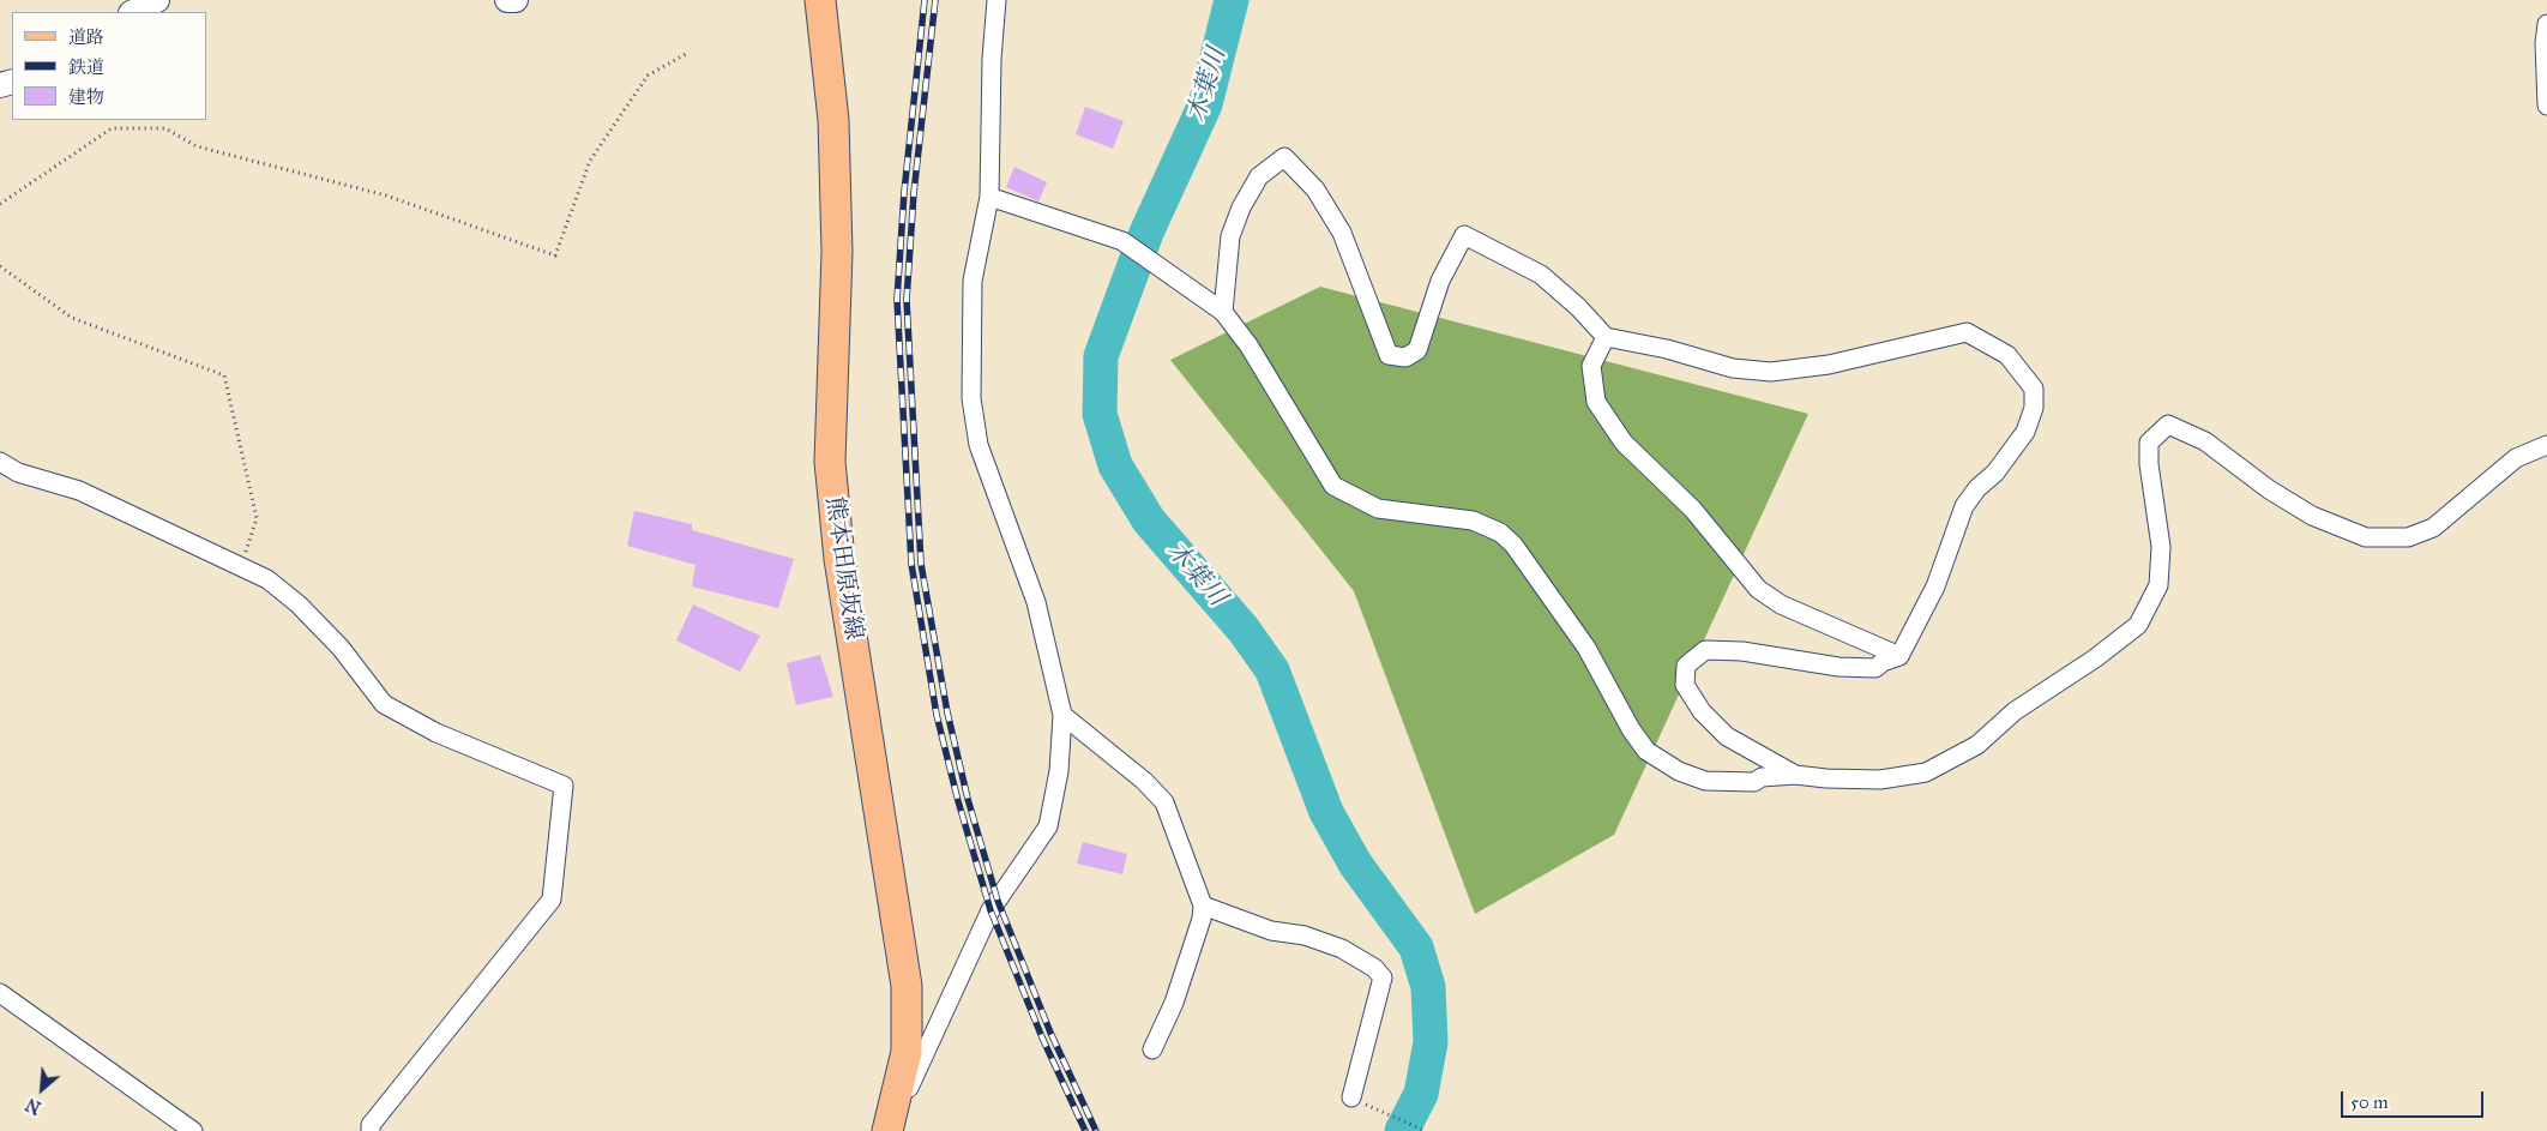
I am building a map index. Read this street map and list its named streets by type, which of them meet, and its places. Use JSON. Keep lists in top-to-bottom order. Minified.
{"streets":{"main road":["熊本田原坂線"]},"water":["木葉川"],"legend":["道路","鉄道","建物"],"scale_bar":"50 m","north":"bottom left"}
